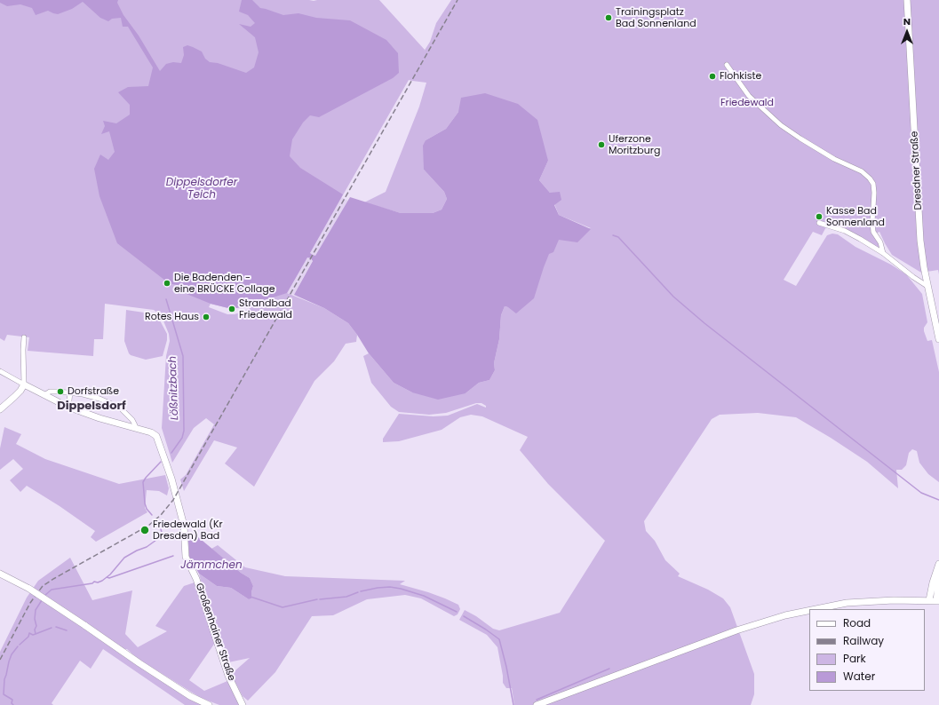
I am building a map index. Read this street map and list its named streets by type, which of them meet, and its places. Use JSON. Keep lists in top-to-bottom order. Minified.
{"streets":{"main road":["Dresdner Straße","Großenhainer Straße"]},"districts":["Dippelsdorf"],"water":["Dippelsdorfer Teich","Lößnitzbach","Jämmchen"],"parks":["Friedewald"],"places":["Trainingsplatz Bad Sonnenland","Flohkiste","Uferzone Moritzburg","Kasse Bad Sonnenland","Die Badenden - eine BRÜCKE Collage","Strandbad Friedewald","Rotes Haus","Dorfstraße","Friedewald (Kr Dresden) Bad"],"legend":["Road","Railway","Park","Water"],"north":"top"}
